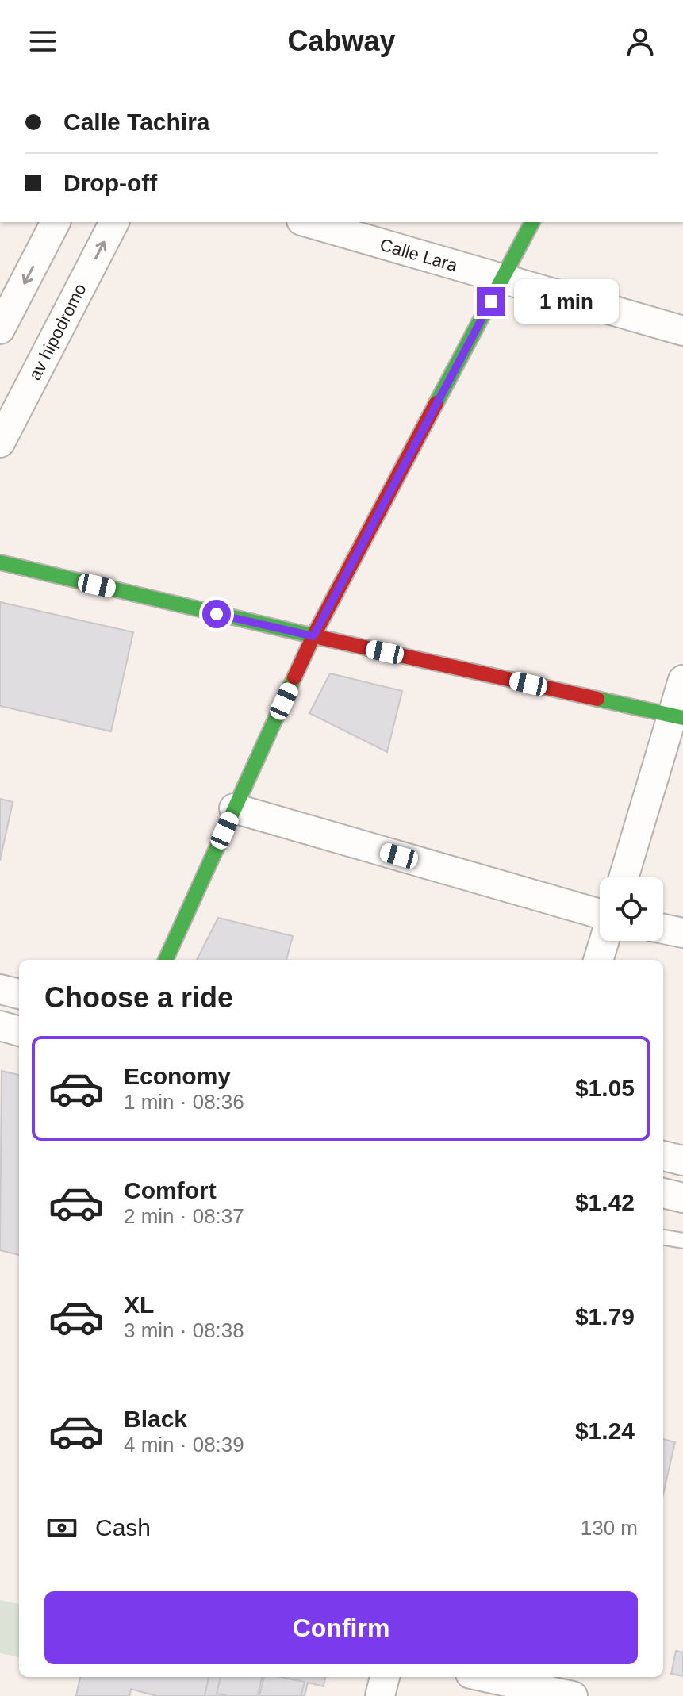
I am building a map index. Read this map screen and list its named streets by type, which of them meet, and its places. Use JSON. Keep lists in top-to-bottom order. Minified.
{"streets":{"street":["Calle Lara","av hipodromo"]},"page":{"header":"Cabway","banner":["Calle Tachira","Drop-off"],"bubble":"1 min","heading":"Choose a ride","list":[{"name":"Economy","note":"1 min · 08:36","value":"$1.05"},{"name":"Comfort","note":"2 min · 08:37","value":"$1.42"},{"name":"XL","note":"3 min · 08:38","value":"$1.79"},{"name":"Black","note":"4 min · 08:39","value":"$1.24"}],"pay":["Cash","130 m"],"buttons":"Confirm"}}
